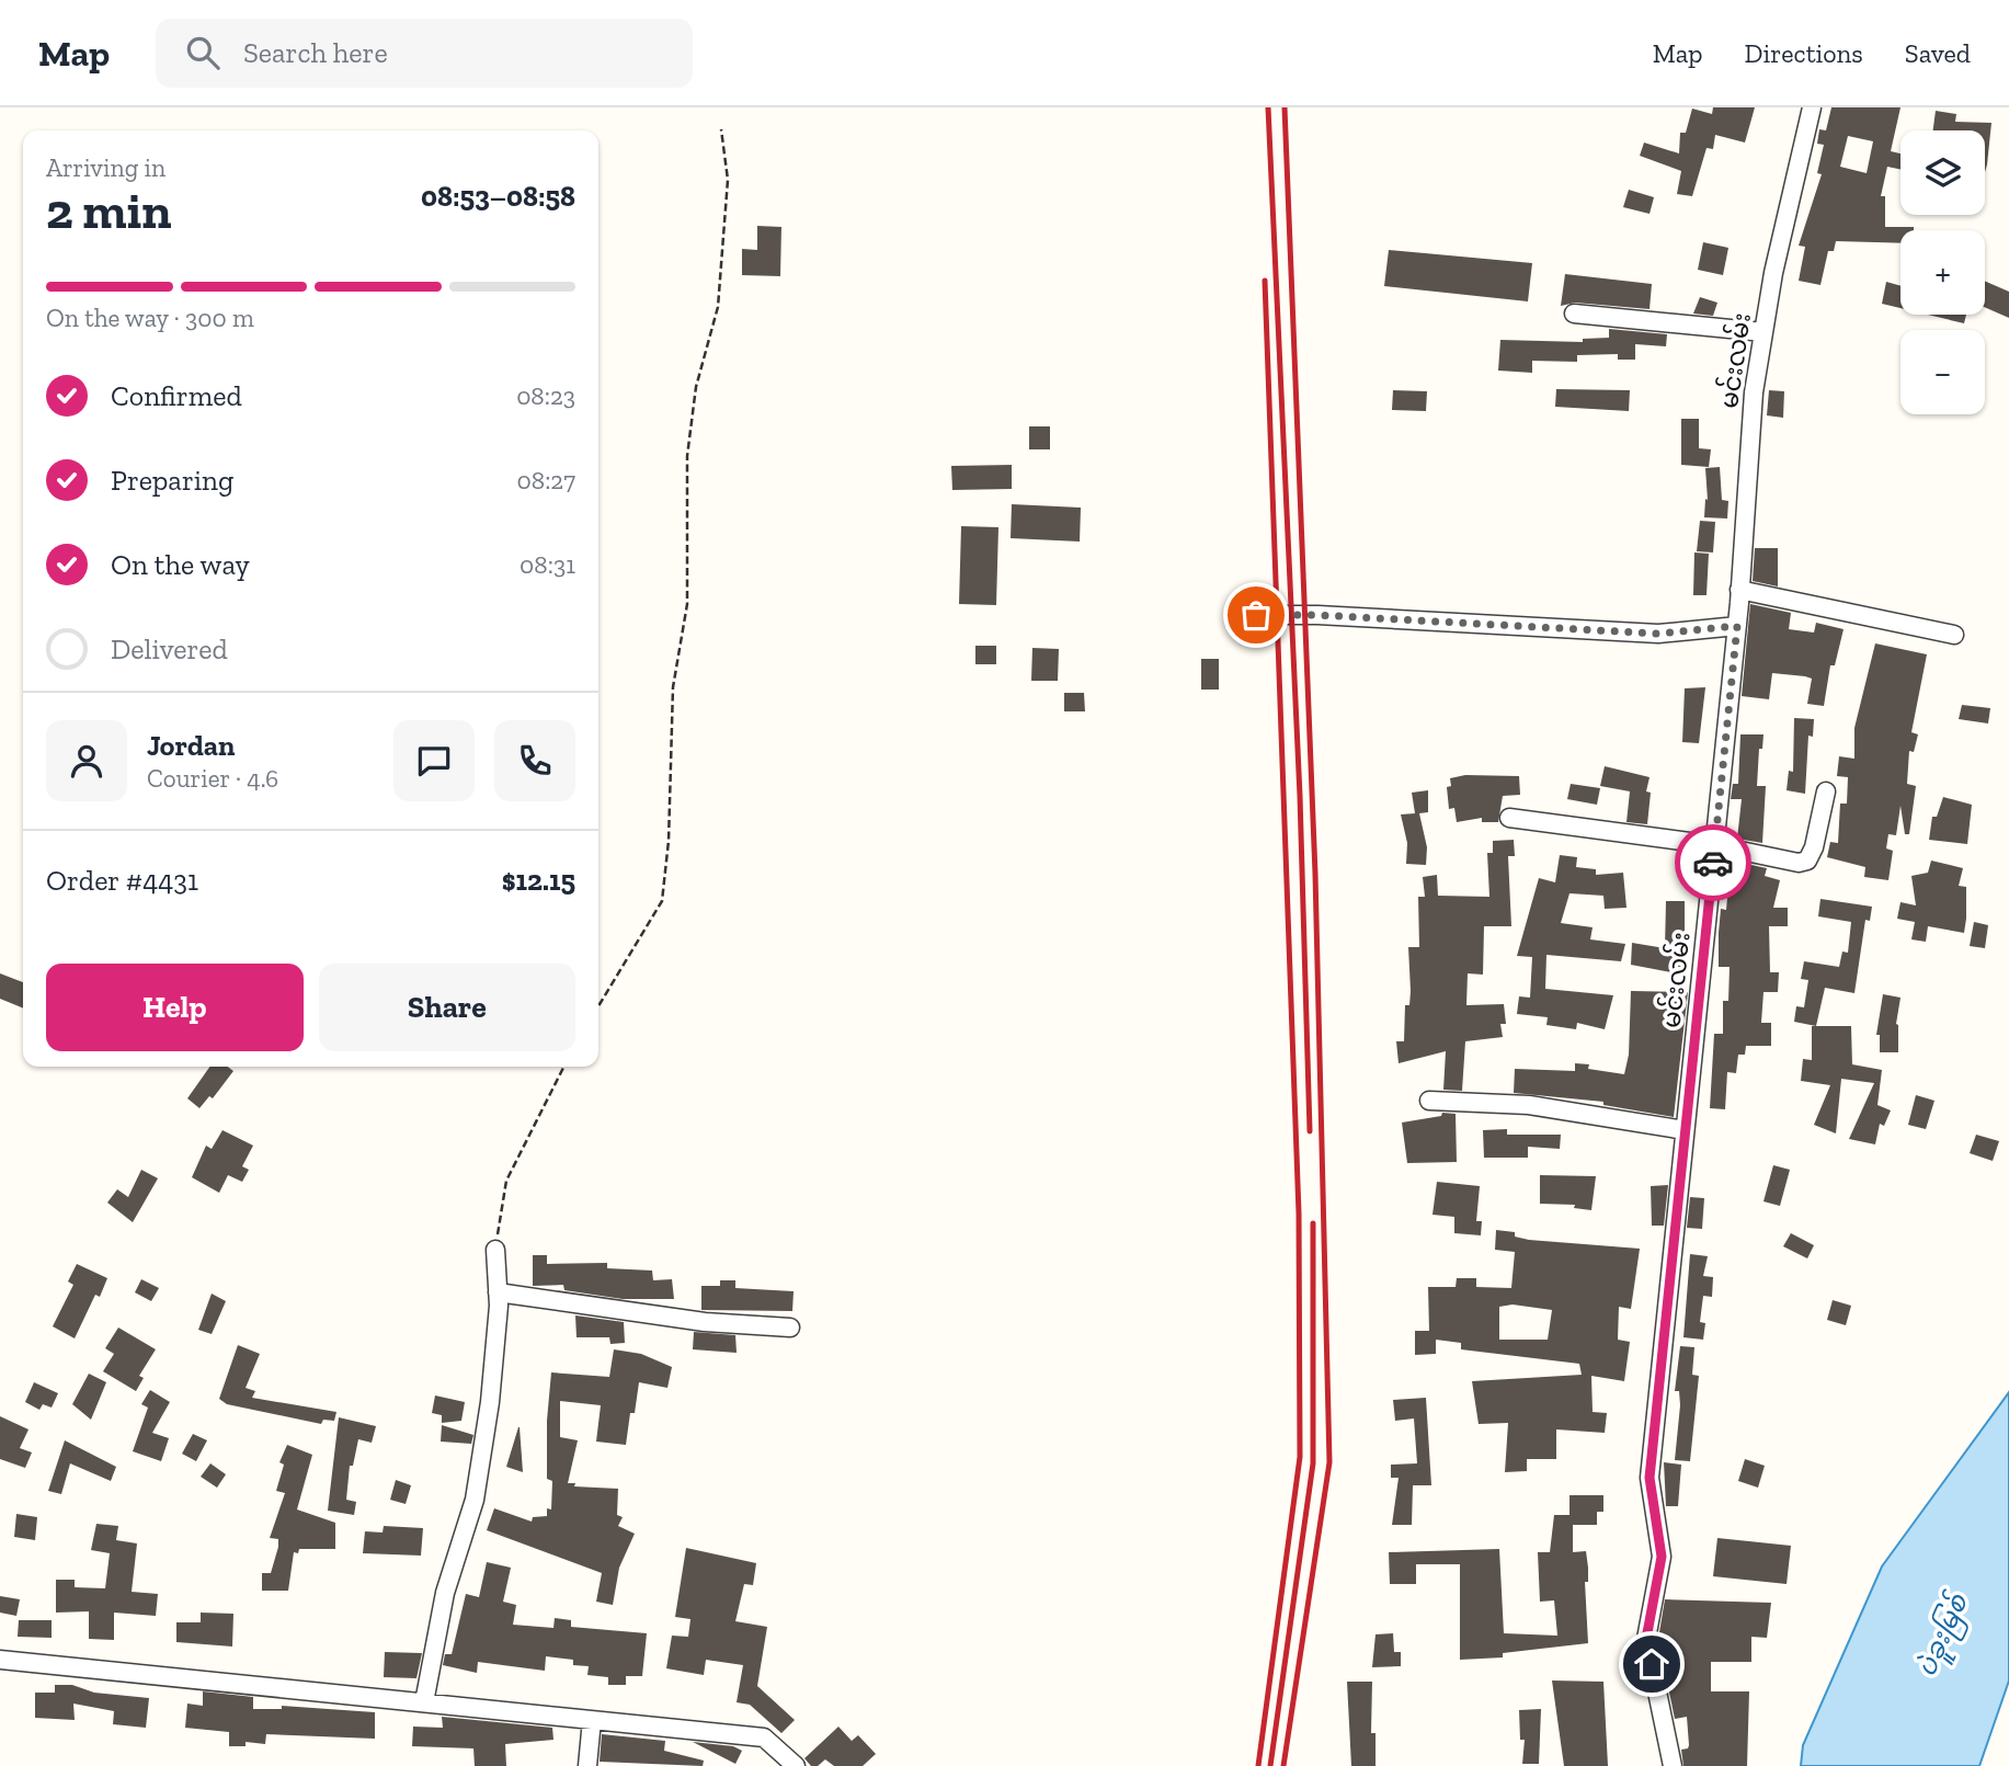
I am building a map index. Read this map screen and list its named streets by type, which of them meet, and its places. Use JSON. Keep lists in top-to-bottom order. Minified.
{"streets":{"street":["မင်းလမ်း"]},"water":["ပဲခူးမြစ်"],"page":{"header":"Map","search":"Search here","nav":["Map","Directions","Saved"],"map_buttons":["+","−"],"heading":["2 min","Arriving in","08:53–08:58"],"panel":["Jordan","Courier · 4.6","Order #4431","$12.15"],"bar":"On the way · 300 m","list":[["Confirmed","08:23"],["Preparing","08:27"],["On the way","08:31"],"Delivered"],"buttons":["Help","Share"]}}
